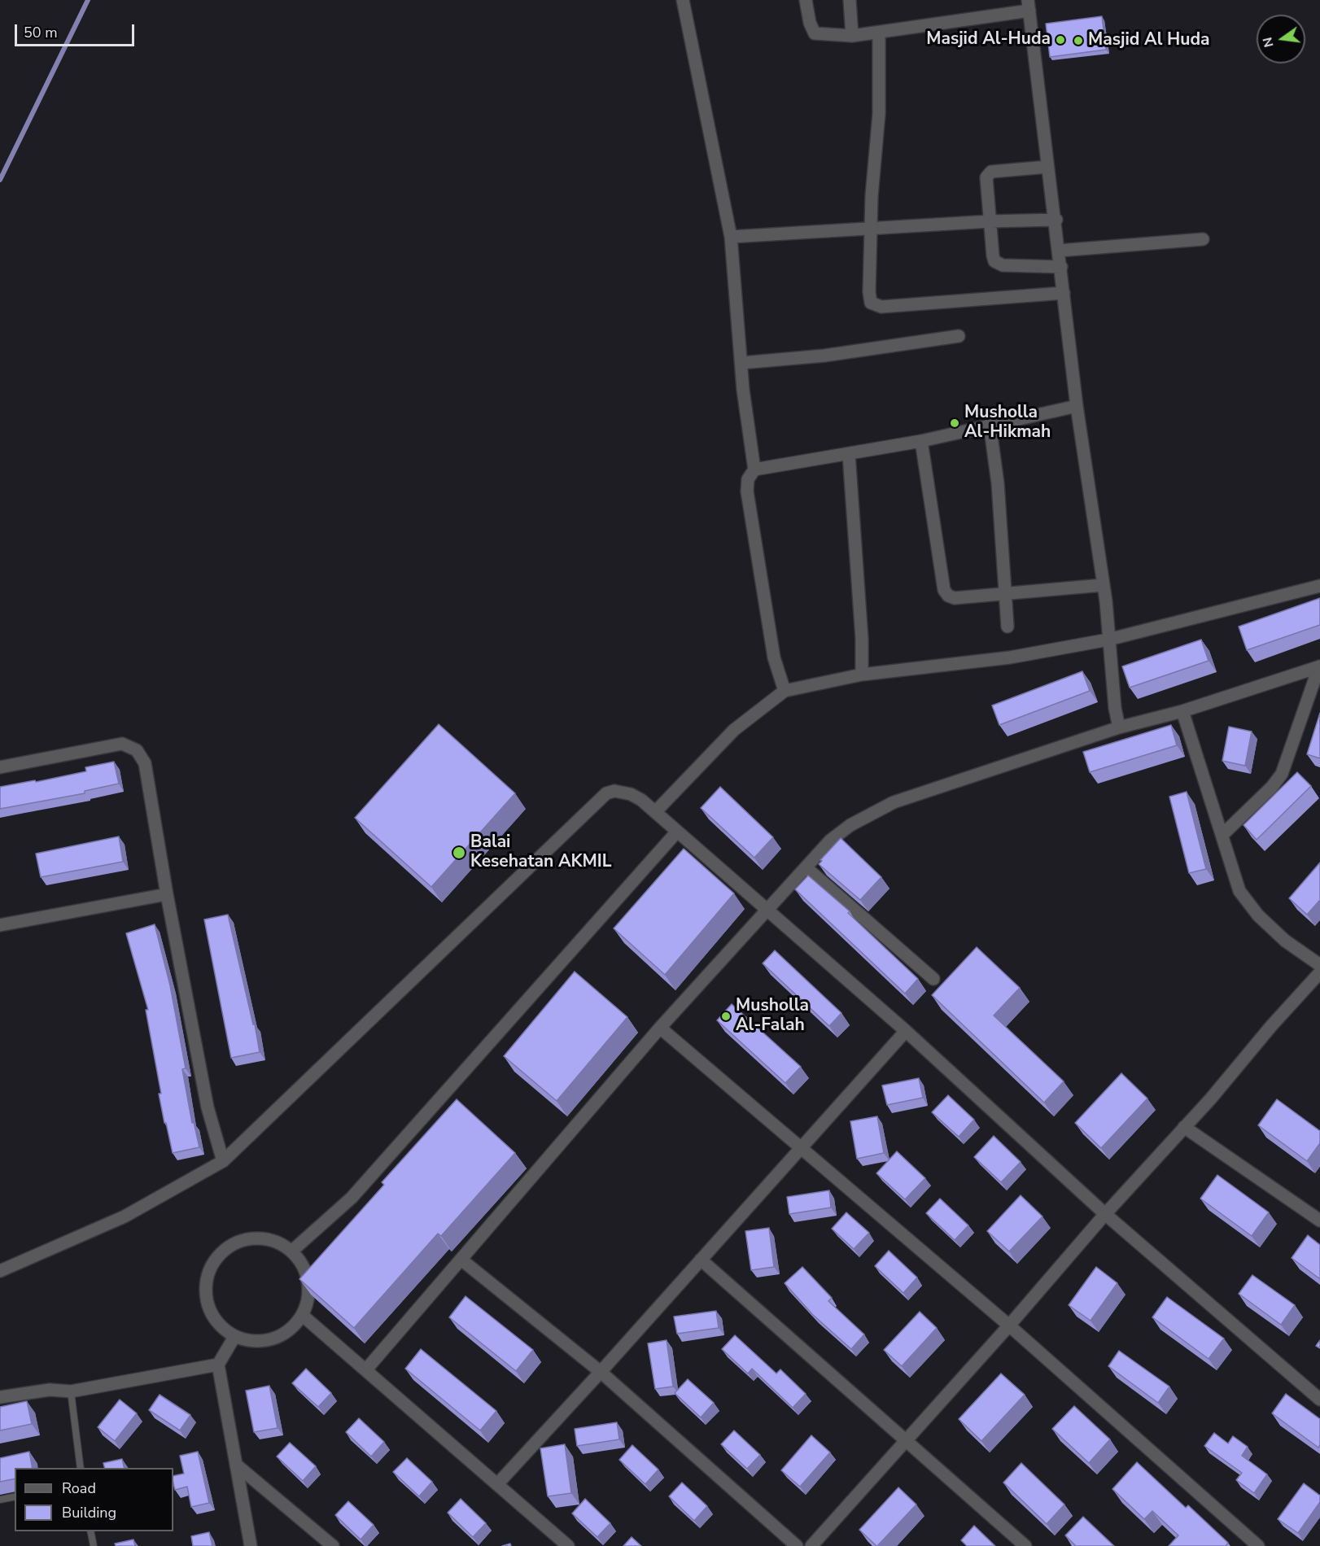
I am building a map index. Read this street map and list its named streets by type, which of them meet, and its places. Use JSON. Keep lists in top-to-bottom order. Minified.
{"places":["Masjid Al-Huda","Masjid Al Huda","Musholla Al-Hikmah","Balai Kesehatan AKMIL","Musholla Al-Falah"],"legend":["Road","Building"],"scale_bar":"50 m","north":"left"}
